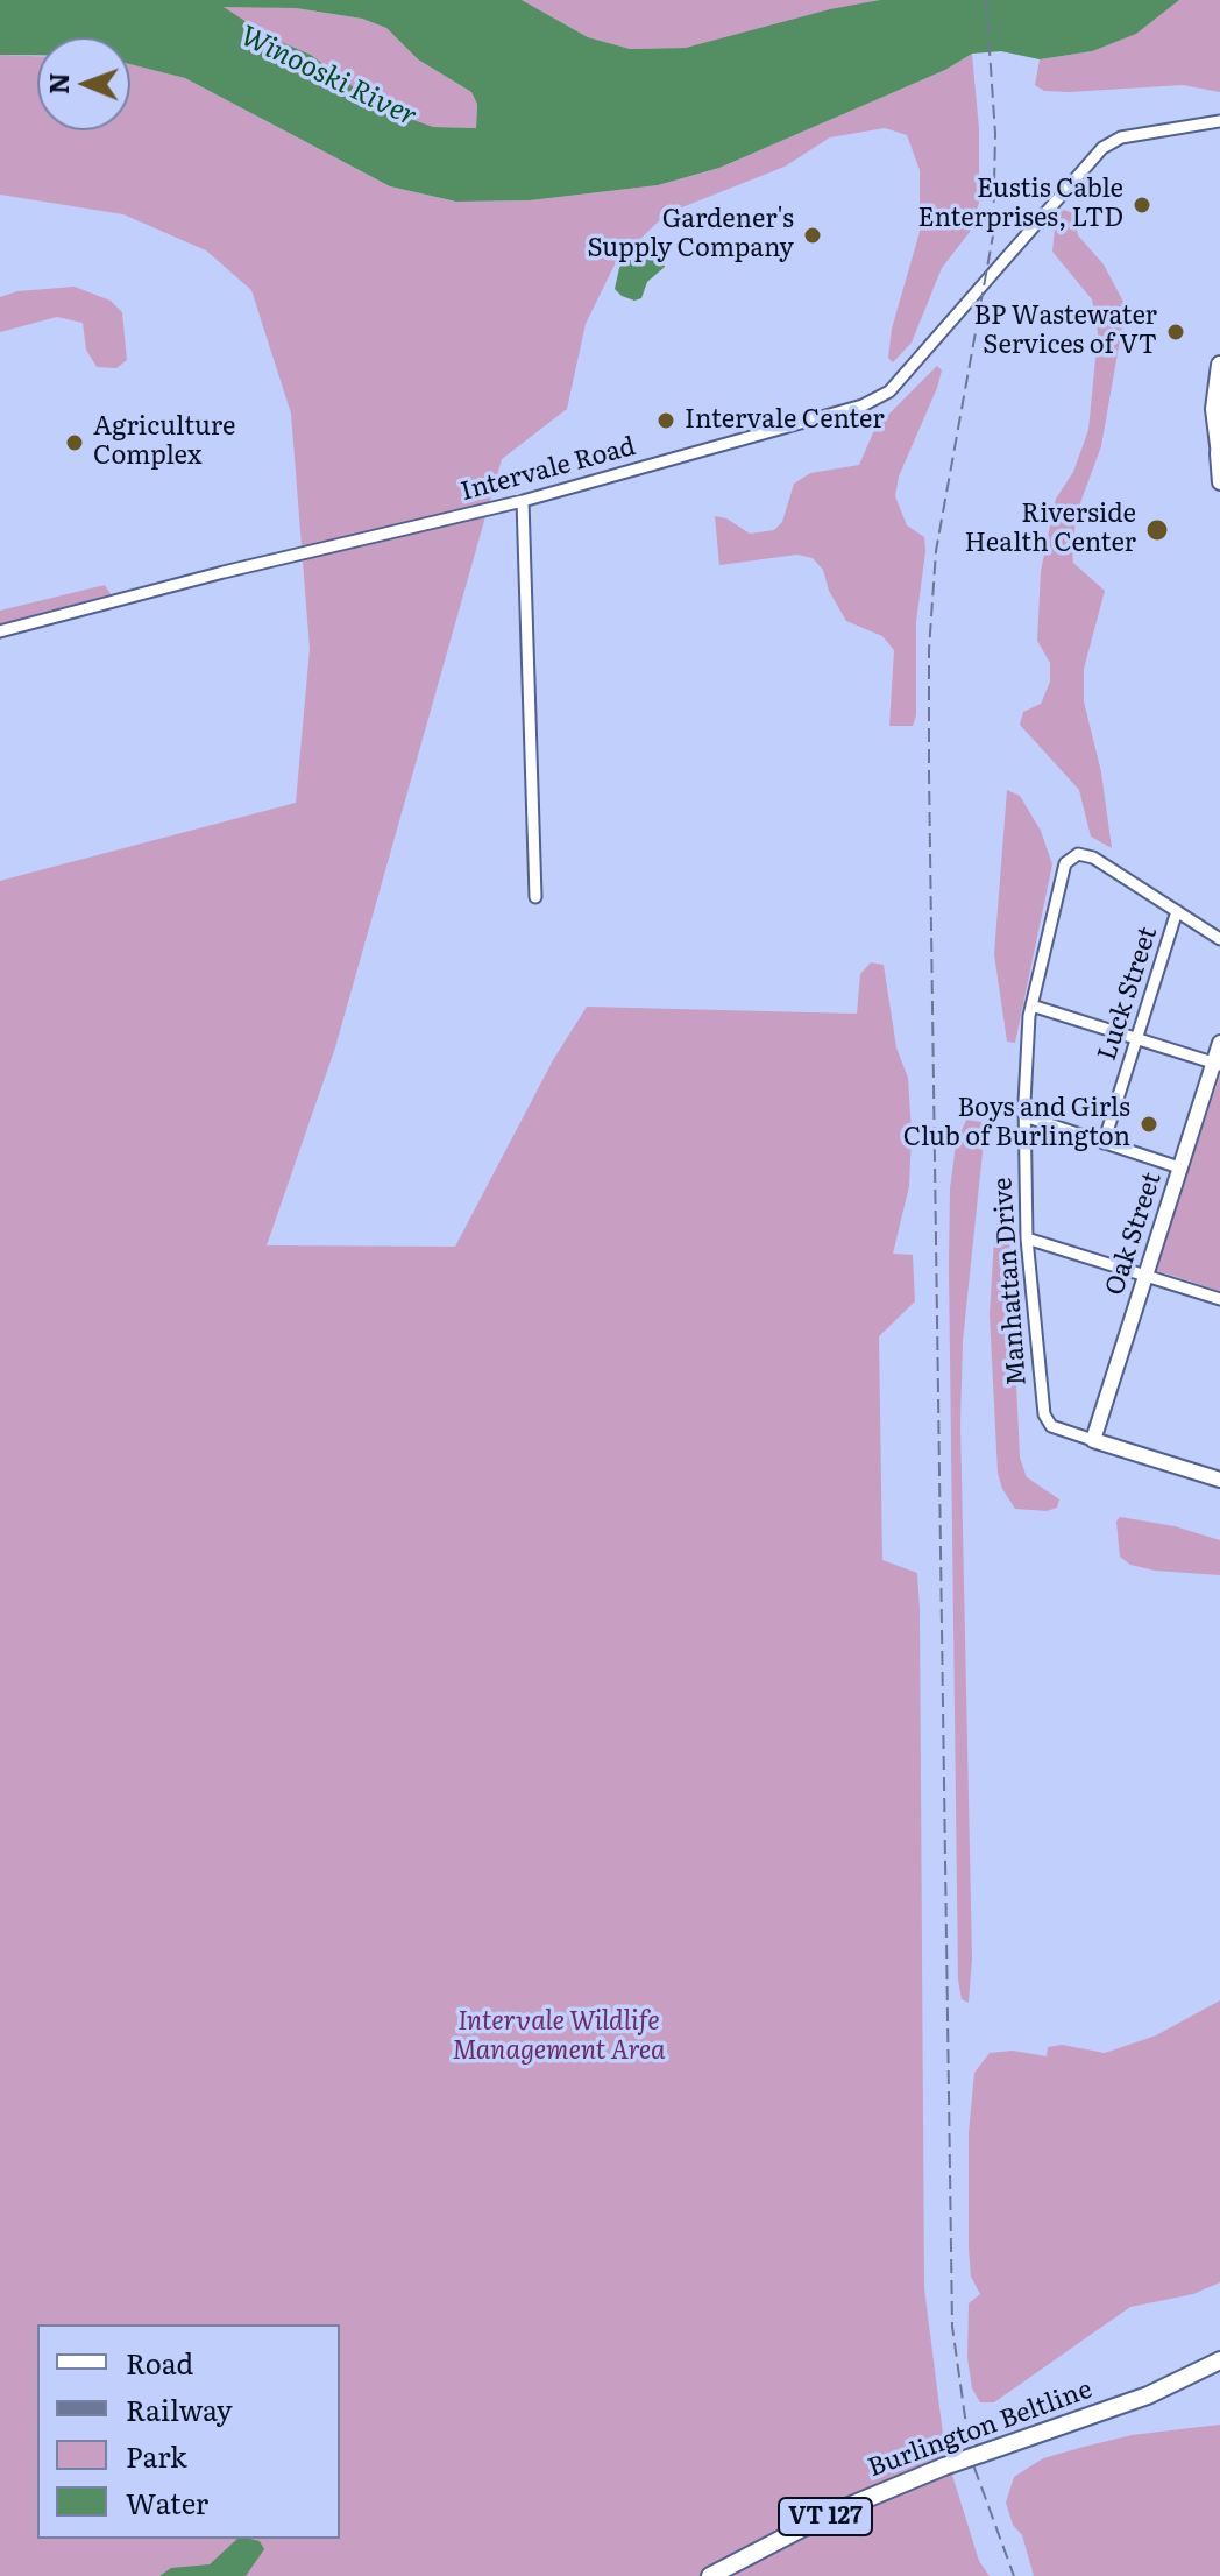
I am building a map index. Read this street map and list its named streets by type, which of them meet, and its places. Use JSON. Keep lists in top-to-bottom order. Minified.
{"streets":{"main road":["Burlington Beltline","VT 127"],"street":["Intervale Road","Luck Street","Oak Street","Manhattan Drive"]},"crossings":[["Luck Street","Manhattan Drive"],["Oak Street","Manhattan Drive"]],"water":["Winooski River"],"parks":["Intervale Wildlife Management Area"],"places":["Eustis Cable Enterprises, LTD","Gardener's Supply Company","BP Wastewater Services of VT","Intervale Center","Agriculture Complex","Riverside Health Center","Boys and Girls Club of Burlington"],"legend":["Road","Railway","Park","Water"],"north":"left"}
